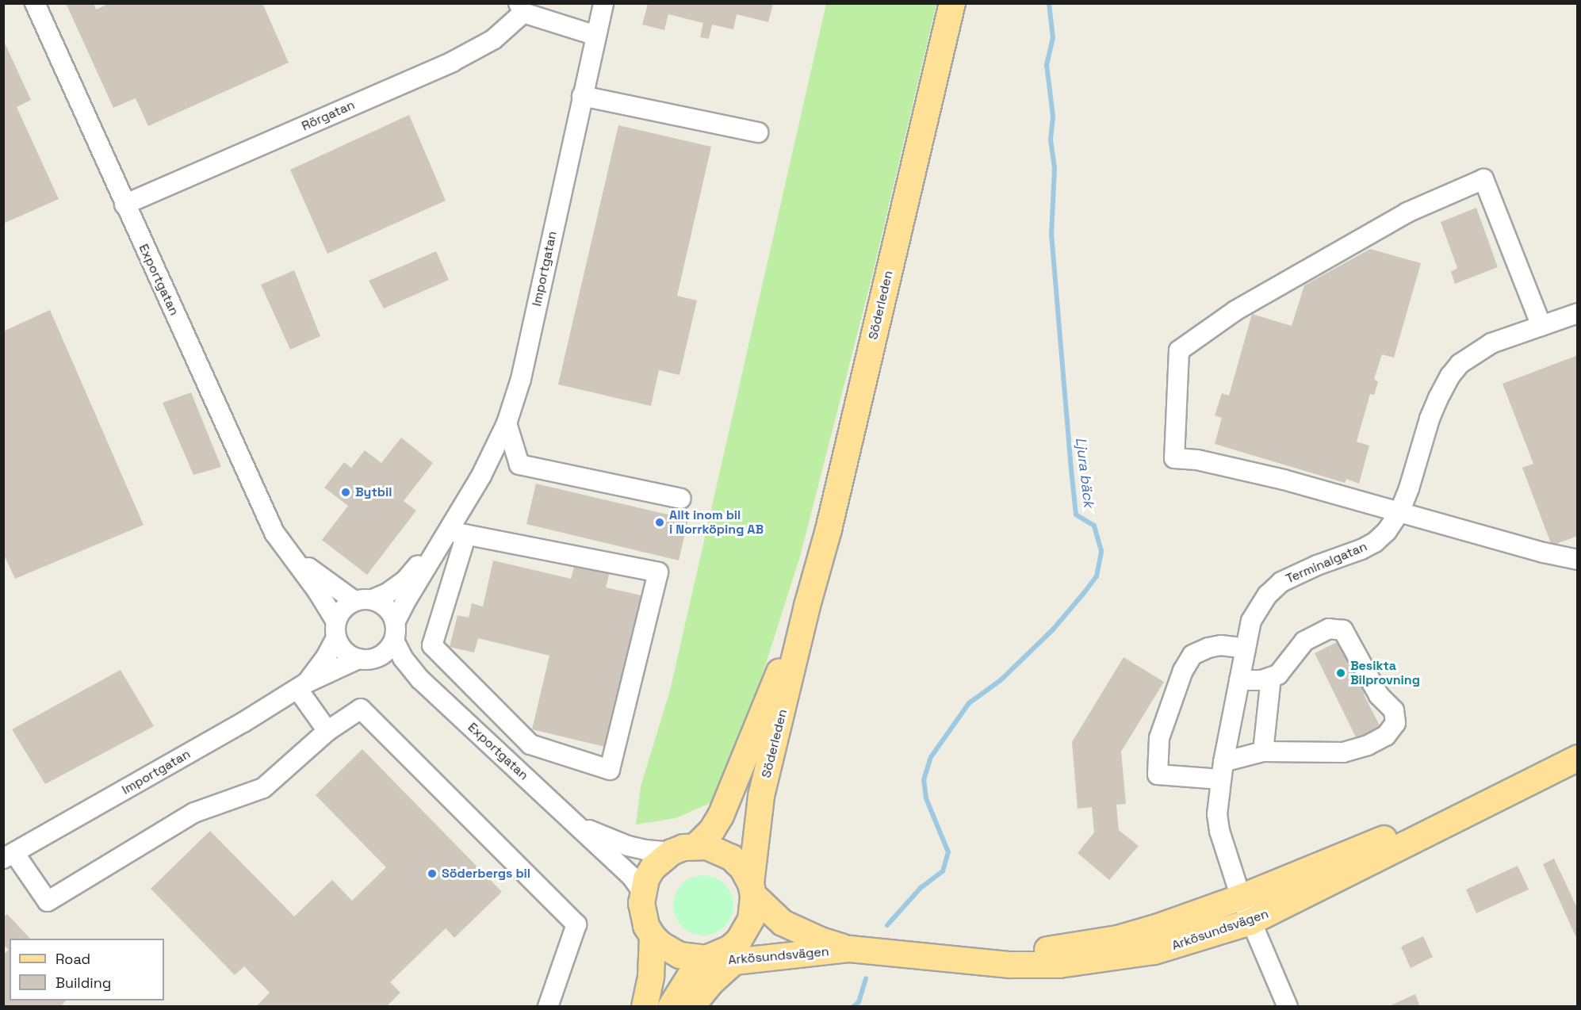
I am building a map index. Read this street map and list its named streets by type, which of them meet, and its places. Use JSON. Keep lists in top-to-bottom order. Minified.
{"streets":{"main road":["Söderleden","Arkösundsvägen"],"street":["Rörgatan","Importgatan","Exportgatan","Terminalgatan"]},"crossings":[["Rörgatan","Exportgatan"],["Importgatan","Exportgatan"],["Exportgatan","Söderleden"],["Exportgatan","Arkösundsvägen"],["Söderleden","Arkösundsvägen"],["Terminalgatan","Arkösundsvägen"]],"water":["Ljura bäck"],"places":["Bytbil","Allt inom bil i Norrköping AB","Besikta Bilprovning","Söderbergs bil"],"legend":["Road","Building"]}
